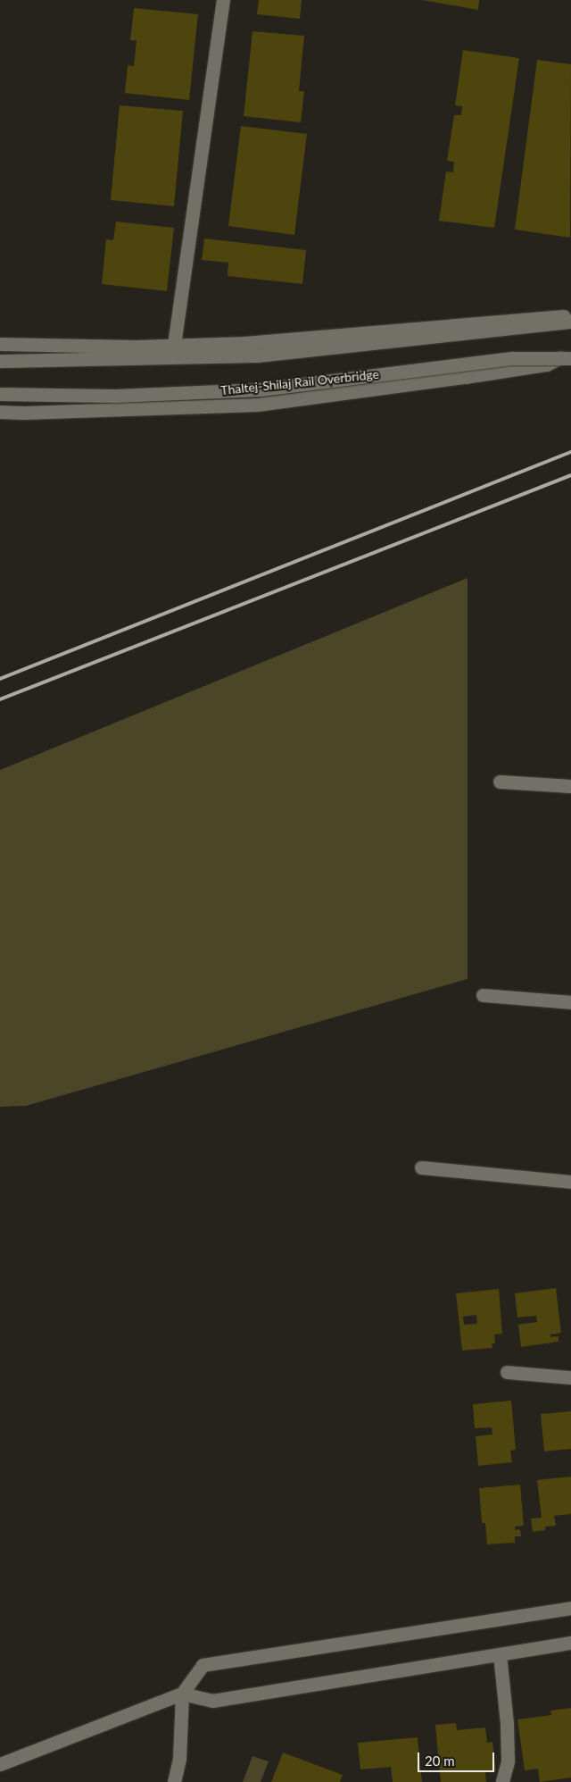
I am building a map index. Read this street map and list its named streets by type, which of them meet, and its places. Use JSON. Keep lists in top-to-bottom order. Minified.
{"streets":{"street":["Thaltej-Shilaj Rail Overbridge"]},"scale_bar":"20 m"}
